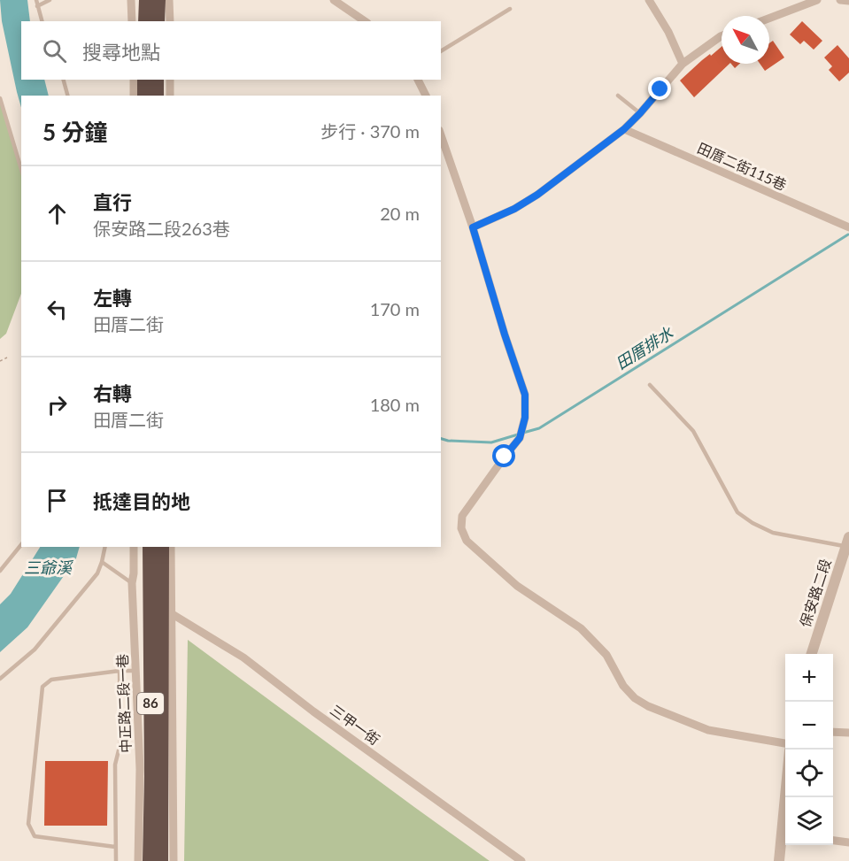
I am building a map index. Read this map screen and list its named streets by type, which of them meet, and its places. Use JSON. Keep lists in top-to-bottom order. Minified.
{"streets":{"highway":["86"],"street":["田厝二街115巷","保安路二段","中正路二段一巷","三甲一街"]},"water":["田厝排水","三爺溪"],"north":"top left","page":{"search":"搜尋地點","heading":["5 分鐘","步行 · 370 m"],"list":[["直行","保安路二段263巷","20 m"],["左轉","田厝二街","170 m"],["右轉","田厝二街","180 m"],"抵達目的地"],"map_buttons":["+","−"]}}
